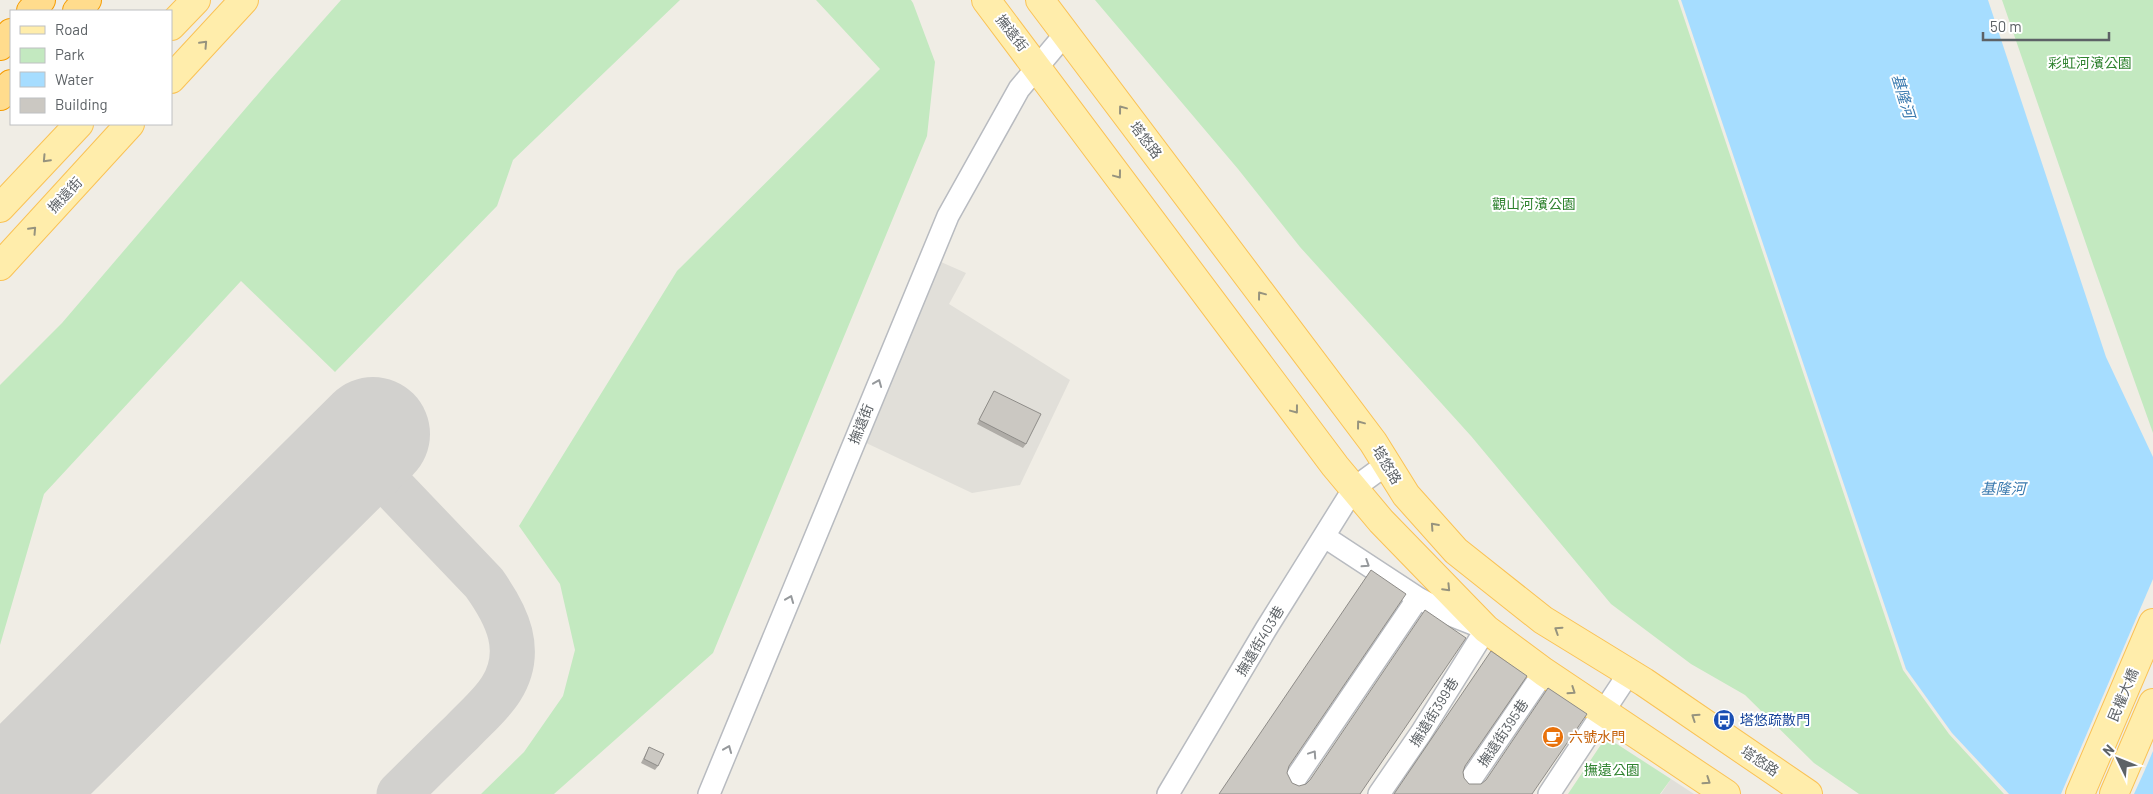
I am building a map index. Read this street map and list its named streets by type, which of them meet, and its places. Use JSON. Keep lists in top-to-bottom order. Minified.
{"streets":{"main road":["撫遠街","塔悠路","民權大橋"],"street":["撫遠街403巷","撫遠街399巷","撫遠街395巷"]},"crossings":[["撫遠街","塔悠路"]],"one_way":["撫遠街"],"water":["基隆河"],"parks":["彩虹河濱公園","觀山河濱公園","撫遠公園"],"places":{"bus stop":["塔悠疏散門"],"cafe":["六號水門"]},"legend":["Road","Park","Water","Building"],"scale_bar":"50 m","north":"top left"}
